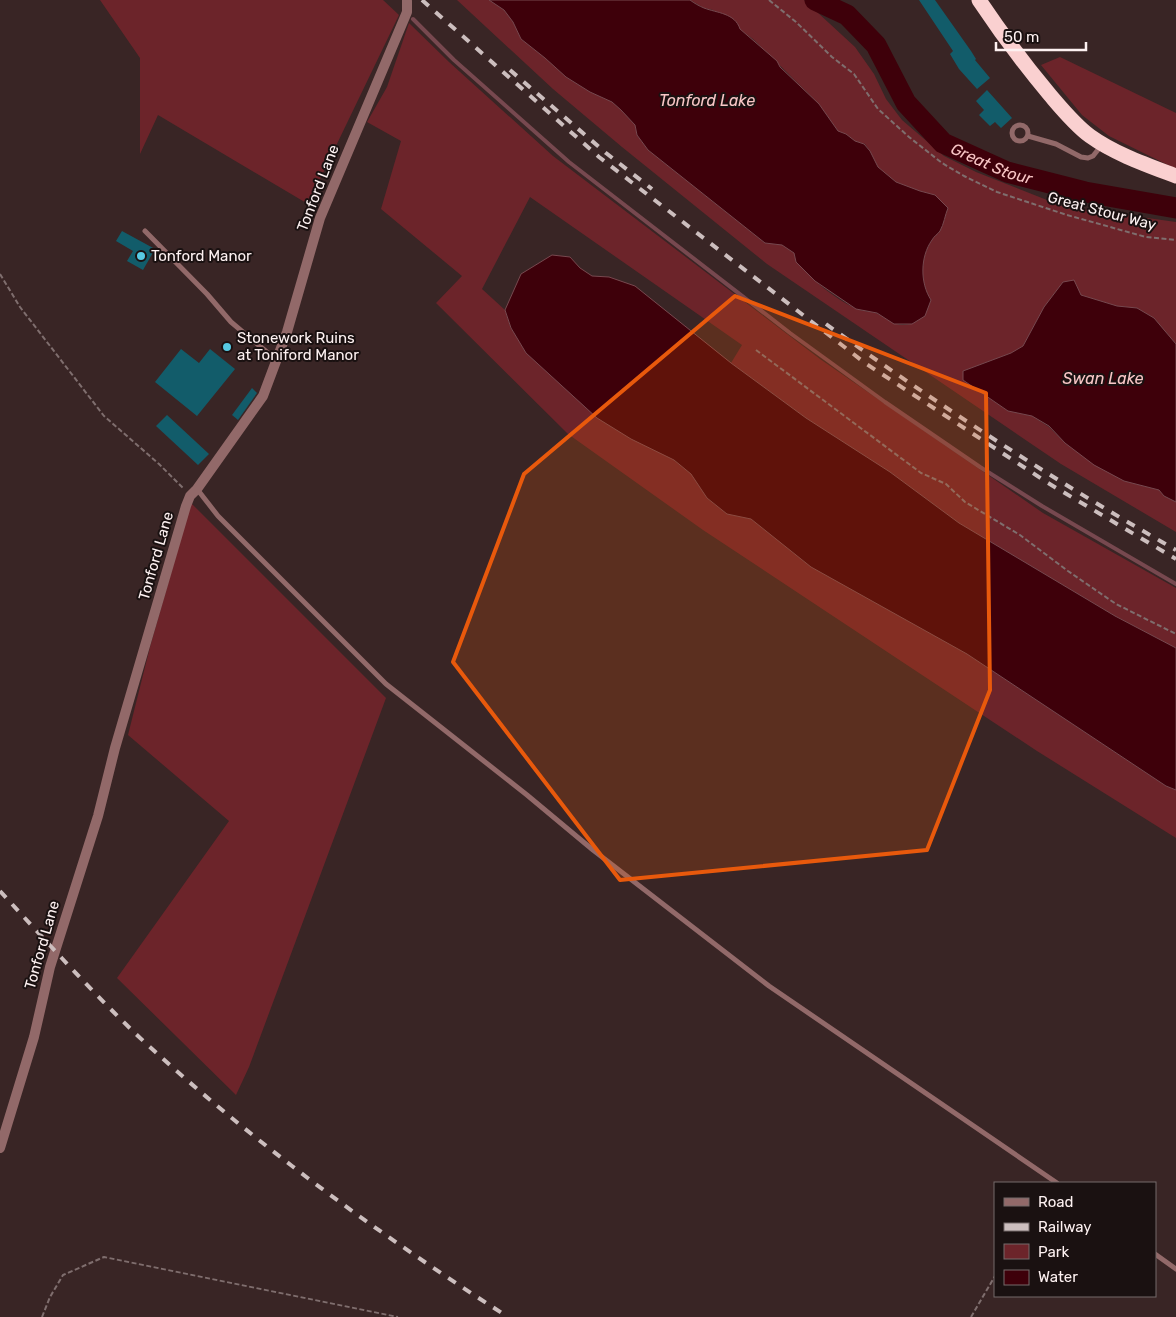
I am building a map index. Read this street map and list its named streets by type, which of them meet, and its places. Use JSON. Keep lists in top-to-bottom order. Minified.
{"streets":{"street":["Tonford Lane"],"path":["Great Stour Way"]},"water":["Tonford Lake","Great Stour","Swan Lake"],"places":["Tonford Manor","Stonework Ruins at Toniford Manor"],"legend":["Road","Railway","Park","Water"],"scale_bar":"50 m"}
